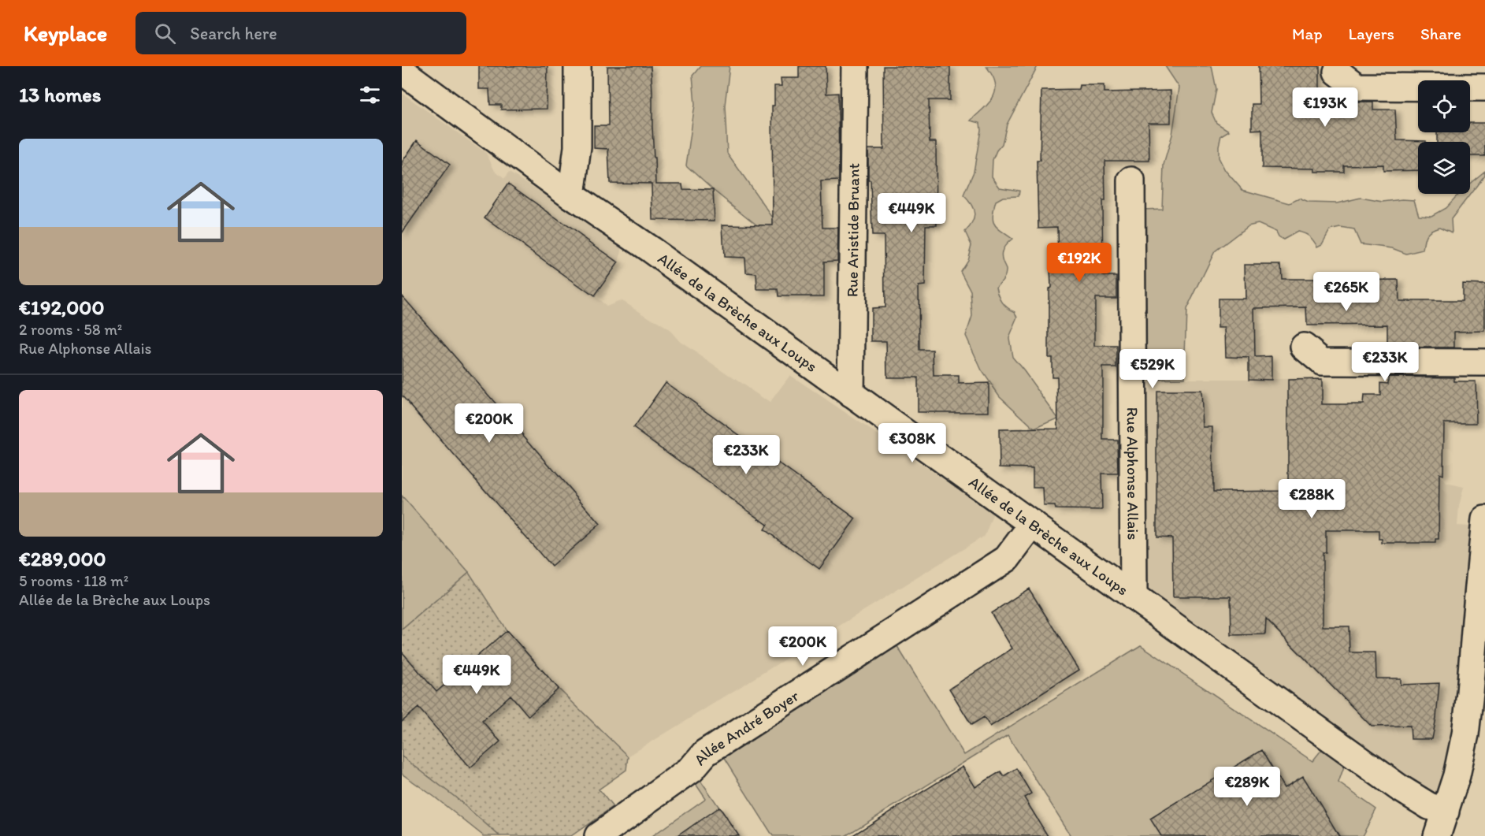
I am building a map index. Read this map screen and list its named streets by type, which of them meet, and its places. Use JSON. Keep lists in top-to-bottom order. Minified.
{"streets":{"street":["Rue Aristide Bruant","Allée de la Brèche aux Loups","Rue Alphonse Allais","Allée André Boyer"]},"crossings":[["Rue Aristide Bruant","Allée de la Brèche aux Loups"],["Allée de la Brèche aux Loups","Rue Alphonse Allais"],["Allée de la Brèche aux Loups","Allée André Boyer"]],"page":{"header":"Keyplace","search":"Search here","nav":["Map","Layers","Share"],"heading":"13 homes","price":["€193K","€449K","€192K","€265K","€233K","€529K","€200K","€308K","€233K","€288K","€200K","€449K","€289K"],"list":[{"name":"€192,000","note":"2 rooms · 58 m² · Rue Alphonse Allais"},{"name":"€289,000","note":"5 rooms · 118 m² · Allée de la Brèche aux Loups"}]}}
